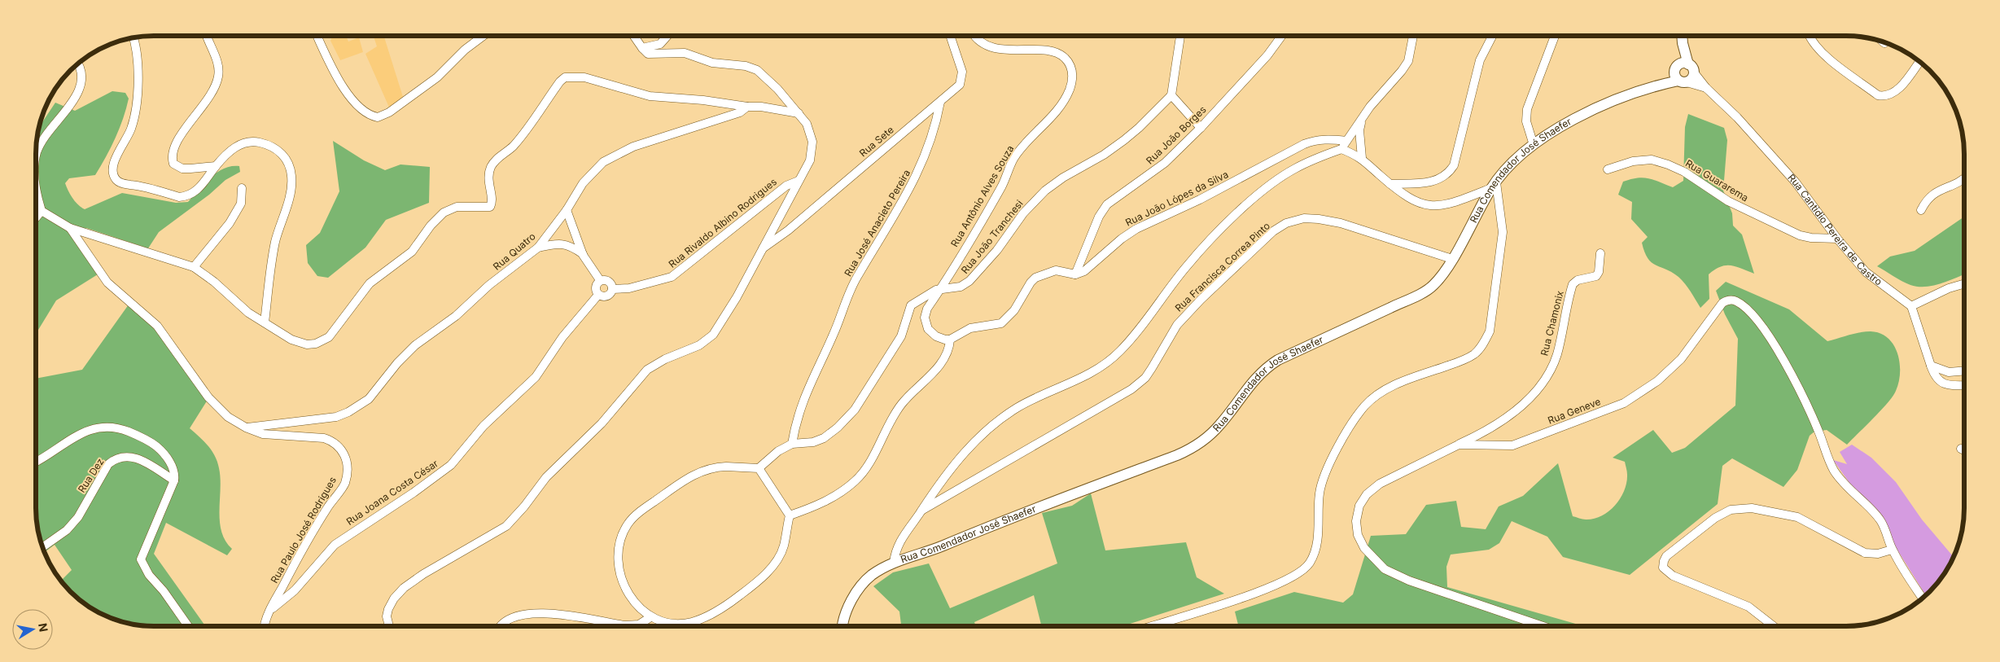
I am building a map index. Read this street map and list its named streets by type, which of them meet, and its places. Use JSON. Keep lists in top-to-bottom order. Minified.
{"streets":{"street":["Rua João Borges","Rua Sete","Rua Comendador José Shaefer","Rua Guararema","Rua Antônio Alves Souza","Rua João Lópes da Silva","Rua Rivaldo Albino Rodrigues","Rua José Anacieto Pereira","Rua Cantidio Pereira de Castro","Rua João Tranchesi","Rua Quatro","Rua Francisca Correa Pinto","Rua Chamonix","Rua Geneve","Rua Dez","Rua Joana Costa César","Rua Paulo José Rodrigues"]},"crossings":[["Rua João Borges","Rua João Lópes da Silva"],["Rua Sete","Rua José Anacieto Pereira"],["Rua Comendador José Shaefer","Rua Cantidio Pereira de Castro"],["Rua Comendador José Shaefer","Rua Francisca Correa Pinto"],["Rua Guararema","Rua Cantidio Pereira de Castro"],["Rua Antônio Alves Souza","Rua João Tranchesi"],["Rua Rivaldo Albino Rodrigues","Rua Joana Costa César"],["Rua José Anacieto Pereira","Rua João Tranchesi"],["Rua Quatro","Rua Paulo José Rodrigues"],["Rua Chamonix","Rua Geneve"],["Rua Joana Costa César","Rua Paulo José Rodrigues"]],"north":"right"}
